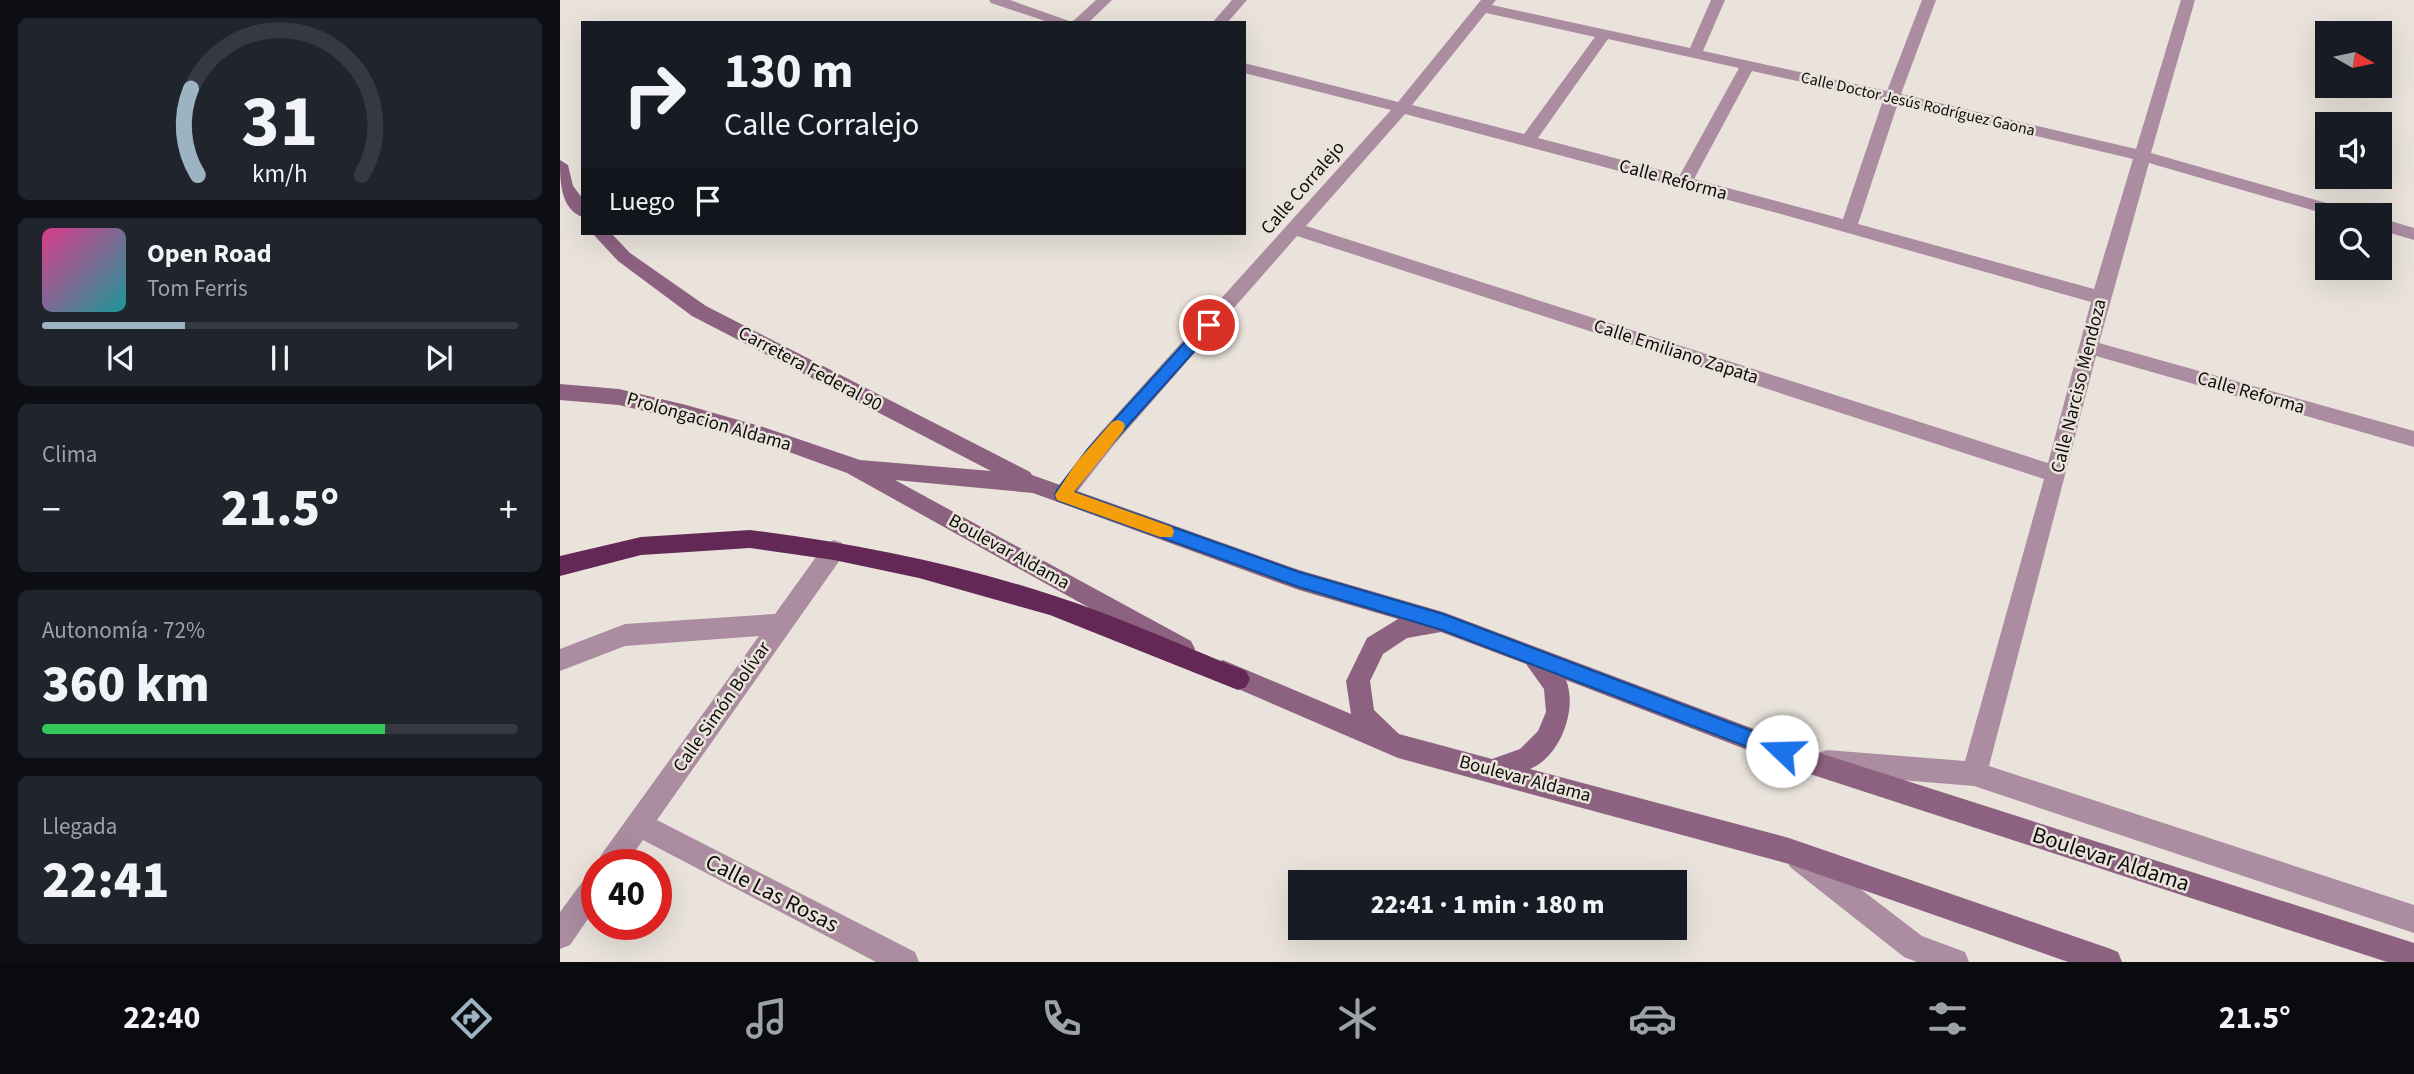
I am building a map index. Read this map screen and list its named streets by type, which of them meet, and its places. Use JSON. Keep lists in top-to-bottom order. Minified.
{"streets":{"street":["Calle Doctor Jesús Rodríguez Gaona","Calle Reforma","Calle Corralejo","Calle Emiliano Zapata","Carretera Federal 90","Calle Narciso Mendoza","Prolongacion Aldama","Boulevar Aldama","Calle Simón Bolívar","Calle Las Rosas"]},"crossings":[["Calle Doctor Jesús Rodríguez Gaona","Calle Corralejo"],["Calle Doctor Jesús Rodríguez Gaona","Calle Narciso Mendoza"],["Calle Reforma","Calle Corralejo"],["Calle Reforma","Calle Narciso Mendoza"],["Calle Corralejo","Calle Emiliano Zapata"],["Calle Corralejo","Boulevar Aldama"],["Calle Emiliano Zapata","Calle Narciso Mendoza"],["Carretera Federal 90","Boulevar Aldama"],["Calle Narciso Mendoza","Boulevar Aldama"],["Prolongacion Aldama","Boulevar Aldama"],["Calle Simón Bolívar","Calle Las Rosas"]],"north":"right","page":{"turn":["130 m","Calle Corralejo"],"then":"Luego","song":["Open Road","Tom Ferris"],"tile":["Clima",["Autonomía · 72%","360 km"],["Llegada","22:41"]],"heat":["−","21.5°","+"],"limit":"40","trip":"22:41 · 1 min · 180 m","tabs":["22:40","21.5°"],"gauge":["31","km/h"]}}
